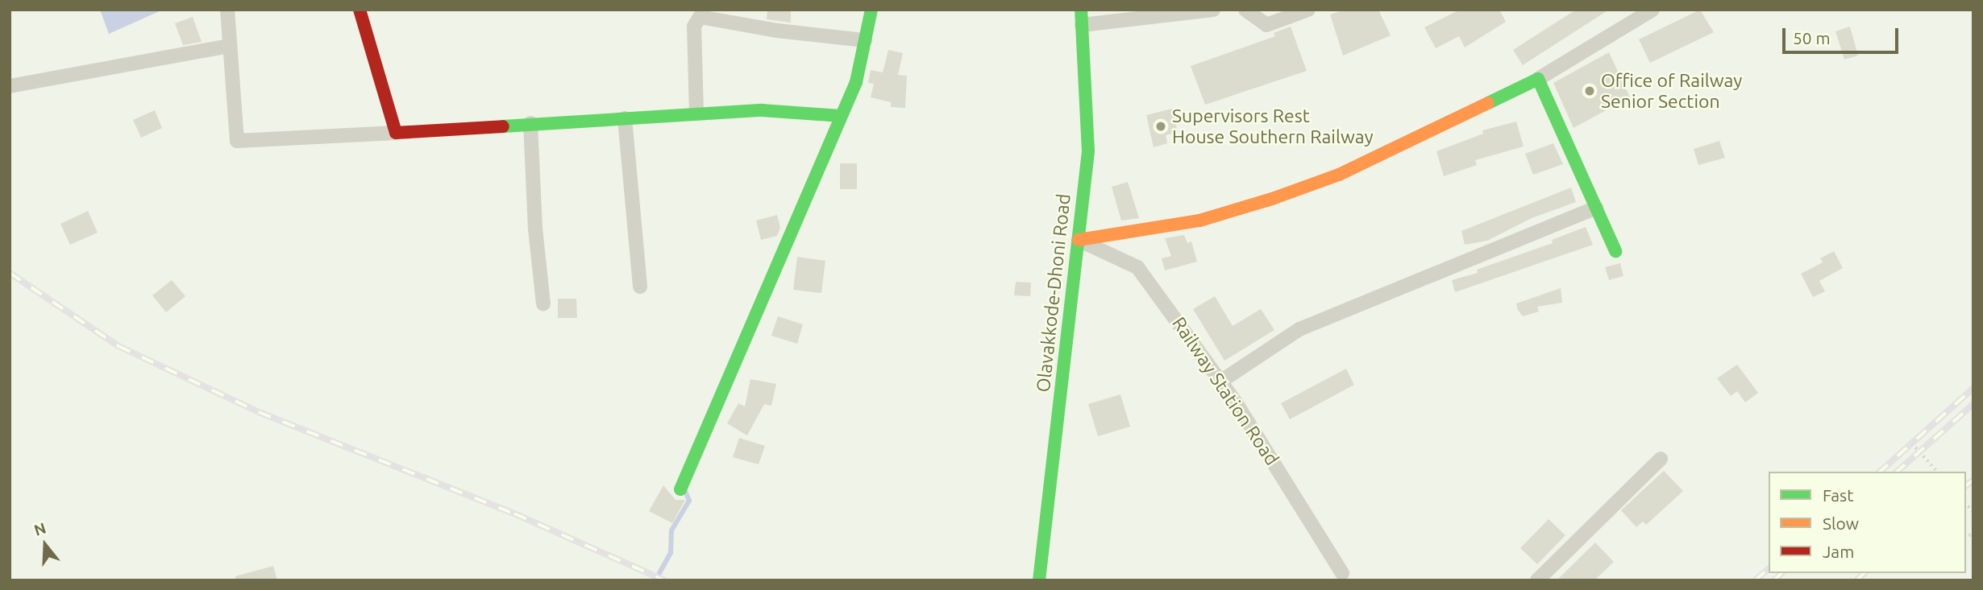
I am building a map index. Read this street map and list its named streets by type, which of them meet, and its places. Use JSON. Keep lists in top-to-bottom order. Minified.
{"streets":{"street":["Olavakkode-Dhoni Road","Railway Station Road"]},"crossings":[["Olavakkode-Dhoni Road","Railway Station Road"]],"places":["Office of Railway Senior Section","Supervisors Rest House Southern Railway"],"legend":["Fast","Slow","Jam"],"scale_bar":"50 m","north":"top"}
